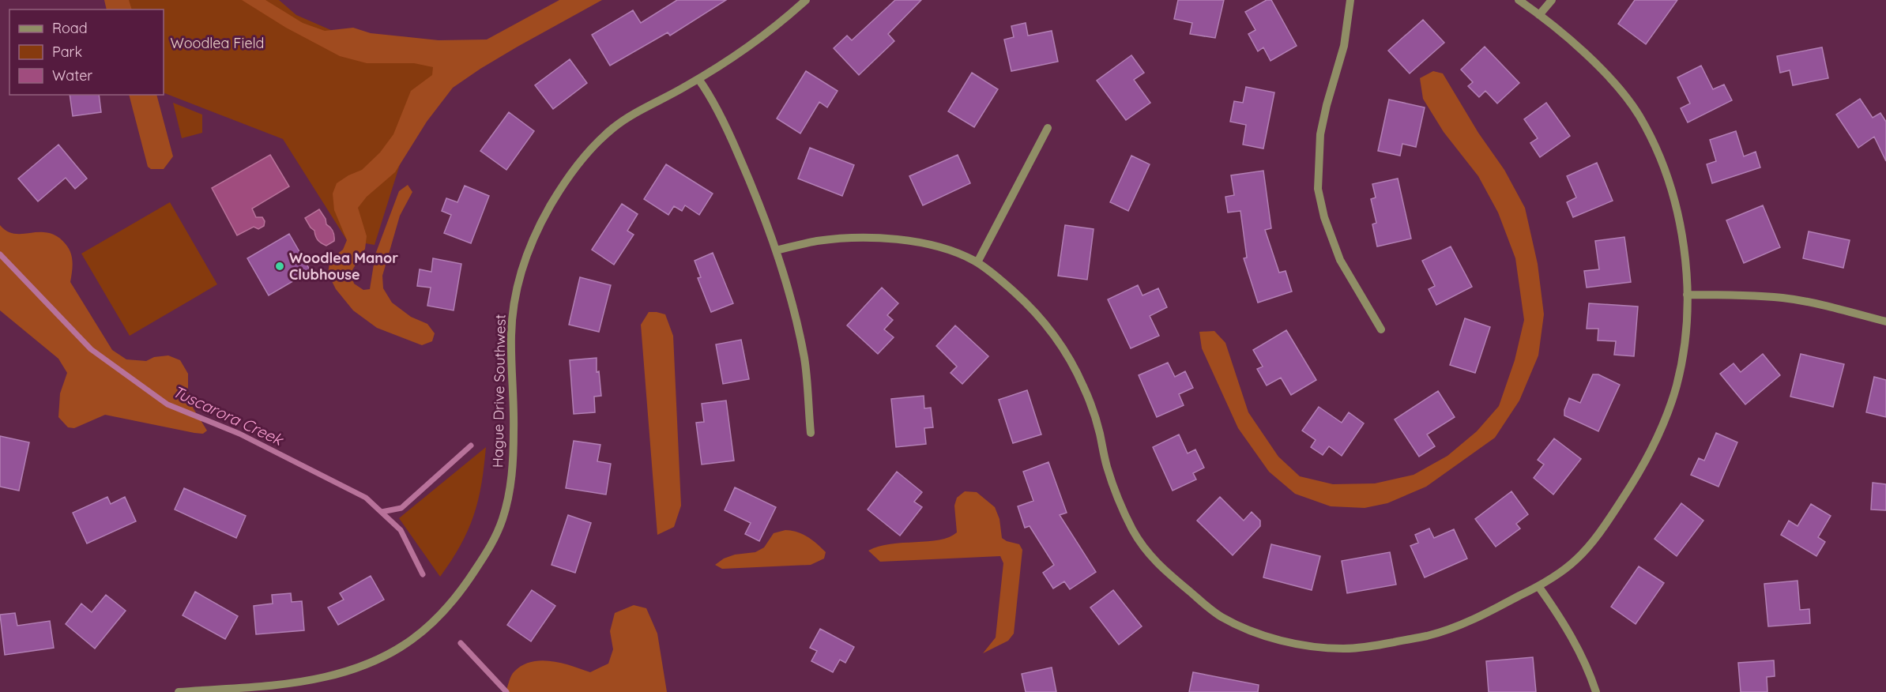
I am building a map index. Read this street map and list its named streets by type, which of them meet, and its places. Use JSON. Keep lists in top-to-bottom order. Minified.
{"streets":{"street":["Hague Drive Southwest"]},"water":["Tuscarora Creek"],"parks":["Woodlea Field"],"places":["Woodlea Manor Clubhouse"],"legend":["Road","Park","Water"]}
